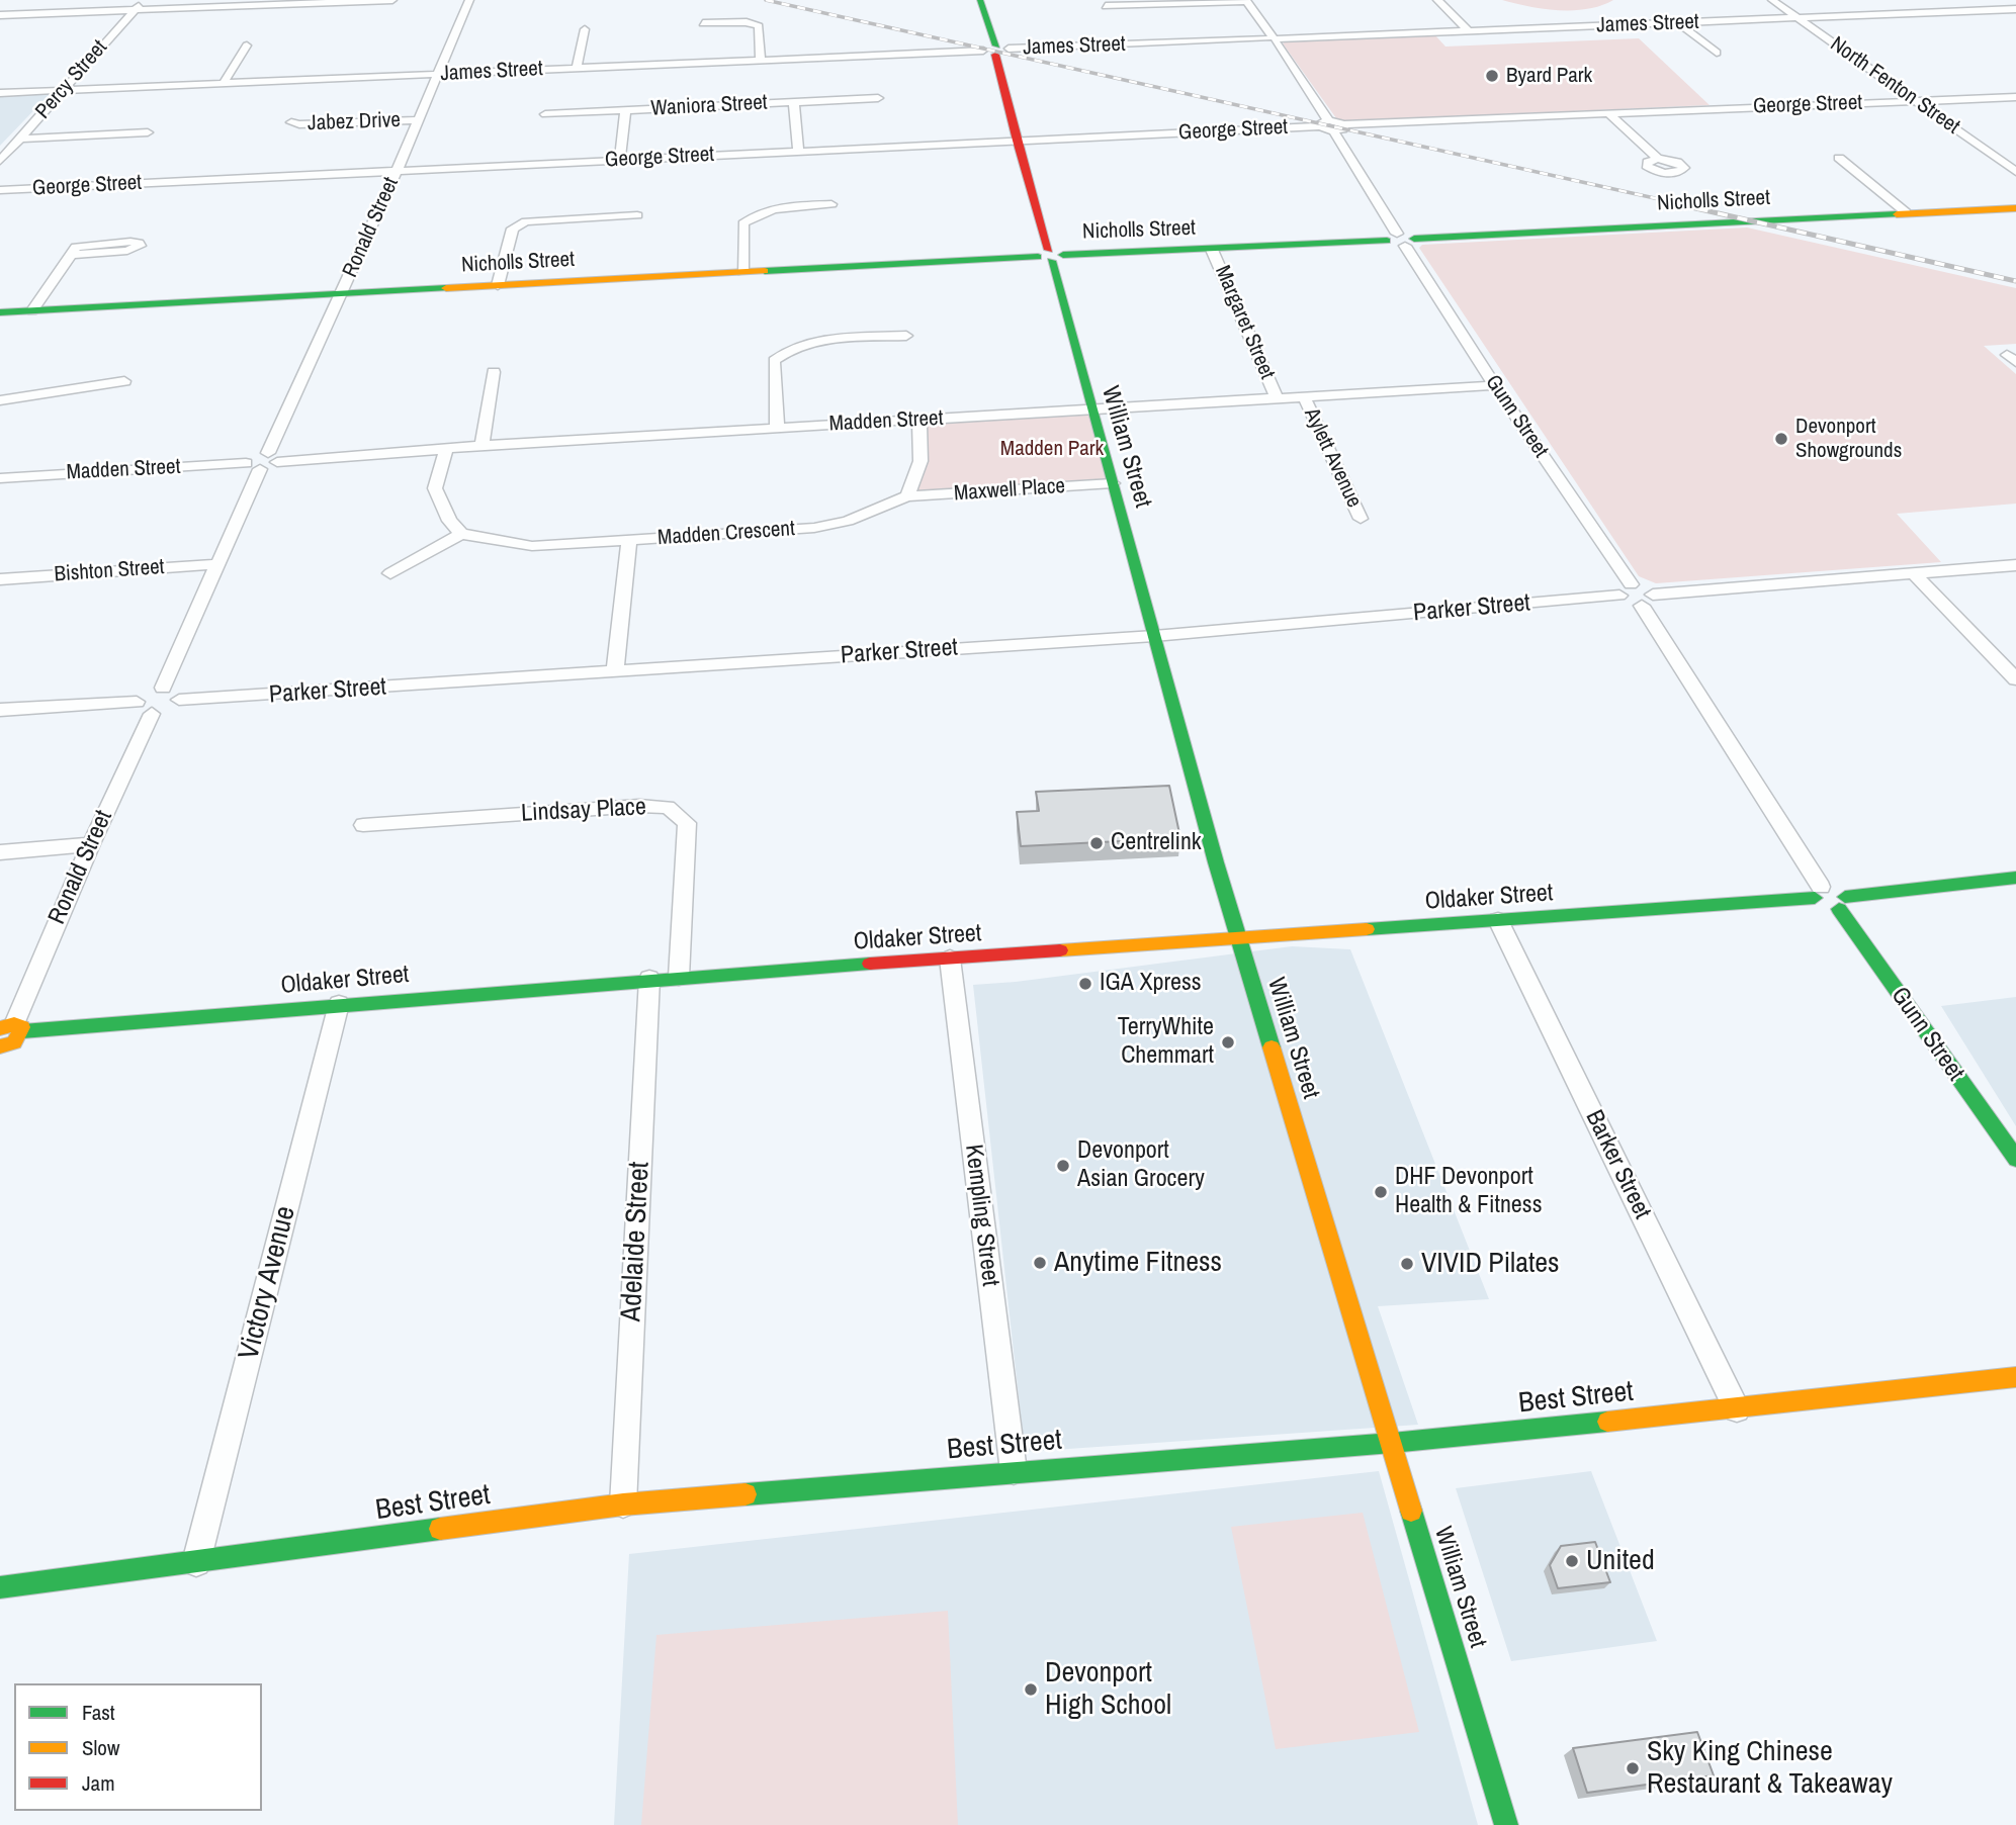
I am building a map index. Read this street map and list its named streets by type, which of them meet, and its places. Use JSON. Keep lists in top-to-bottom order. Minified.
{"streets":{"street":["James Street","Percy Street","North Fenton Street","George Street","Waniora Street","Jabez Drive","Nicholls Street","Ronald Street","Margaret Street","Gunn Street","Madden Street","William Street","Aylett Avenue","Maxwell Place","Madden Crescent","Bishton Street","Parker Street","Lindsay Place","Oldaker Street","Barker Street","Kempling Street","Adelaide Street","Victory Avenue","Best Street"]},"crossings":[["James Street","Percy Street"],["James Street","North Fenton Street"],["James Street","Ronald Street"],["James Street","Gunn Street"],["James Street","William Street"],["North Fenton Street","George Street"],["George Street","Waniora Street"],["George Street","Ronald Street"],["George Street","Gunn Street"],["George Street","William Street"],["Jabez Drive","Ronald Street"],["Nicholls Street","Ronald Street"],["Nicholls Street","Margaret Street"],["Nicholls Street","Gunn Street"],["Nicholls Street","William Street"],["Ronald Street","Madden Street"],["Ronald Street","Oldaker Street"],["Margaret Street","Madden Street"],["Gunn Street","Madden Street"],["Gunn Street","Parker Street"],["Madden Street","William Street"],["Madden Street","Aylett Avenue"],["William Street","Maxwell Place"],["William Street","Parker Street"],["William Street","Oldaker Street"],["William Street","Best Street"],["Maxwell Place","Madden Crescent"],["Lindsay Place","Oldaker Street"],["Oldaker Street","Barker Street"],["Oldaker Street","Kempling Street"],["Oldaker Street","Adelaide Street"],["Oldaker Street","Victory Avenue"],["Barker Street","Best Street"],["Kempling Street","Best Street"],["Adelaide Street","Best Street"],["Victory Avenue","Best Street"]],"parks":["Madden Park"],"places":["Byard Park","Devonport Showgrounds","Centrelink","IGA Xpress","TerryWhite Chemmart","Devonport Asian Grocery","DHF Devonport Health & Fitness","Anytime Fitness","VIVID Pilates","United","Devonport High School","Sky King Chinese Restaurant & Takeaway"],"legend":["Fast","Slow","Jam"]}
